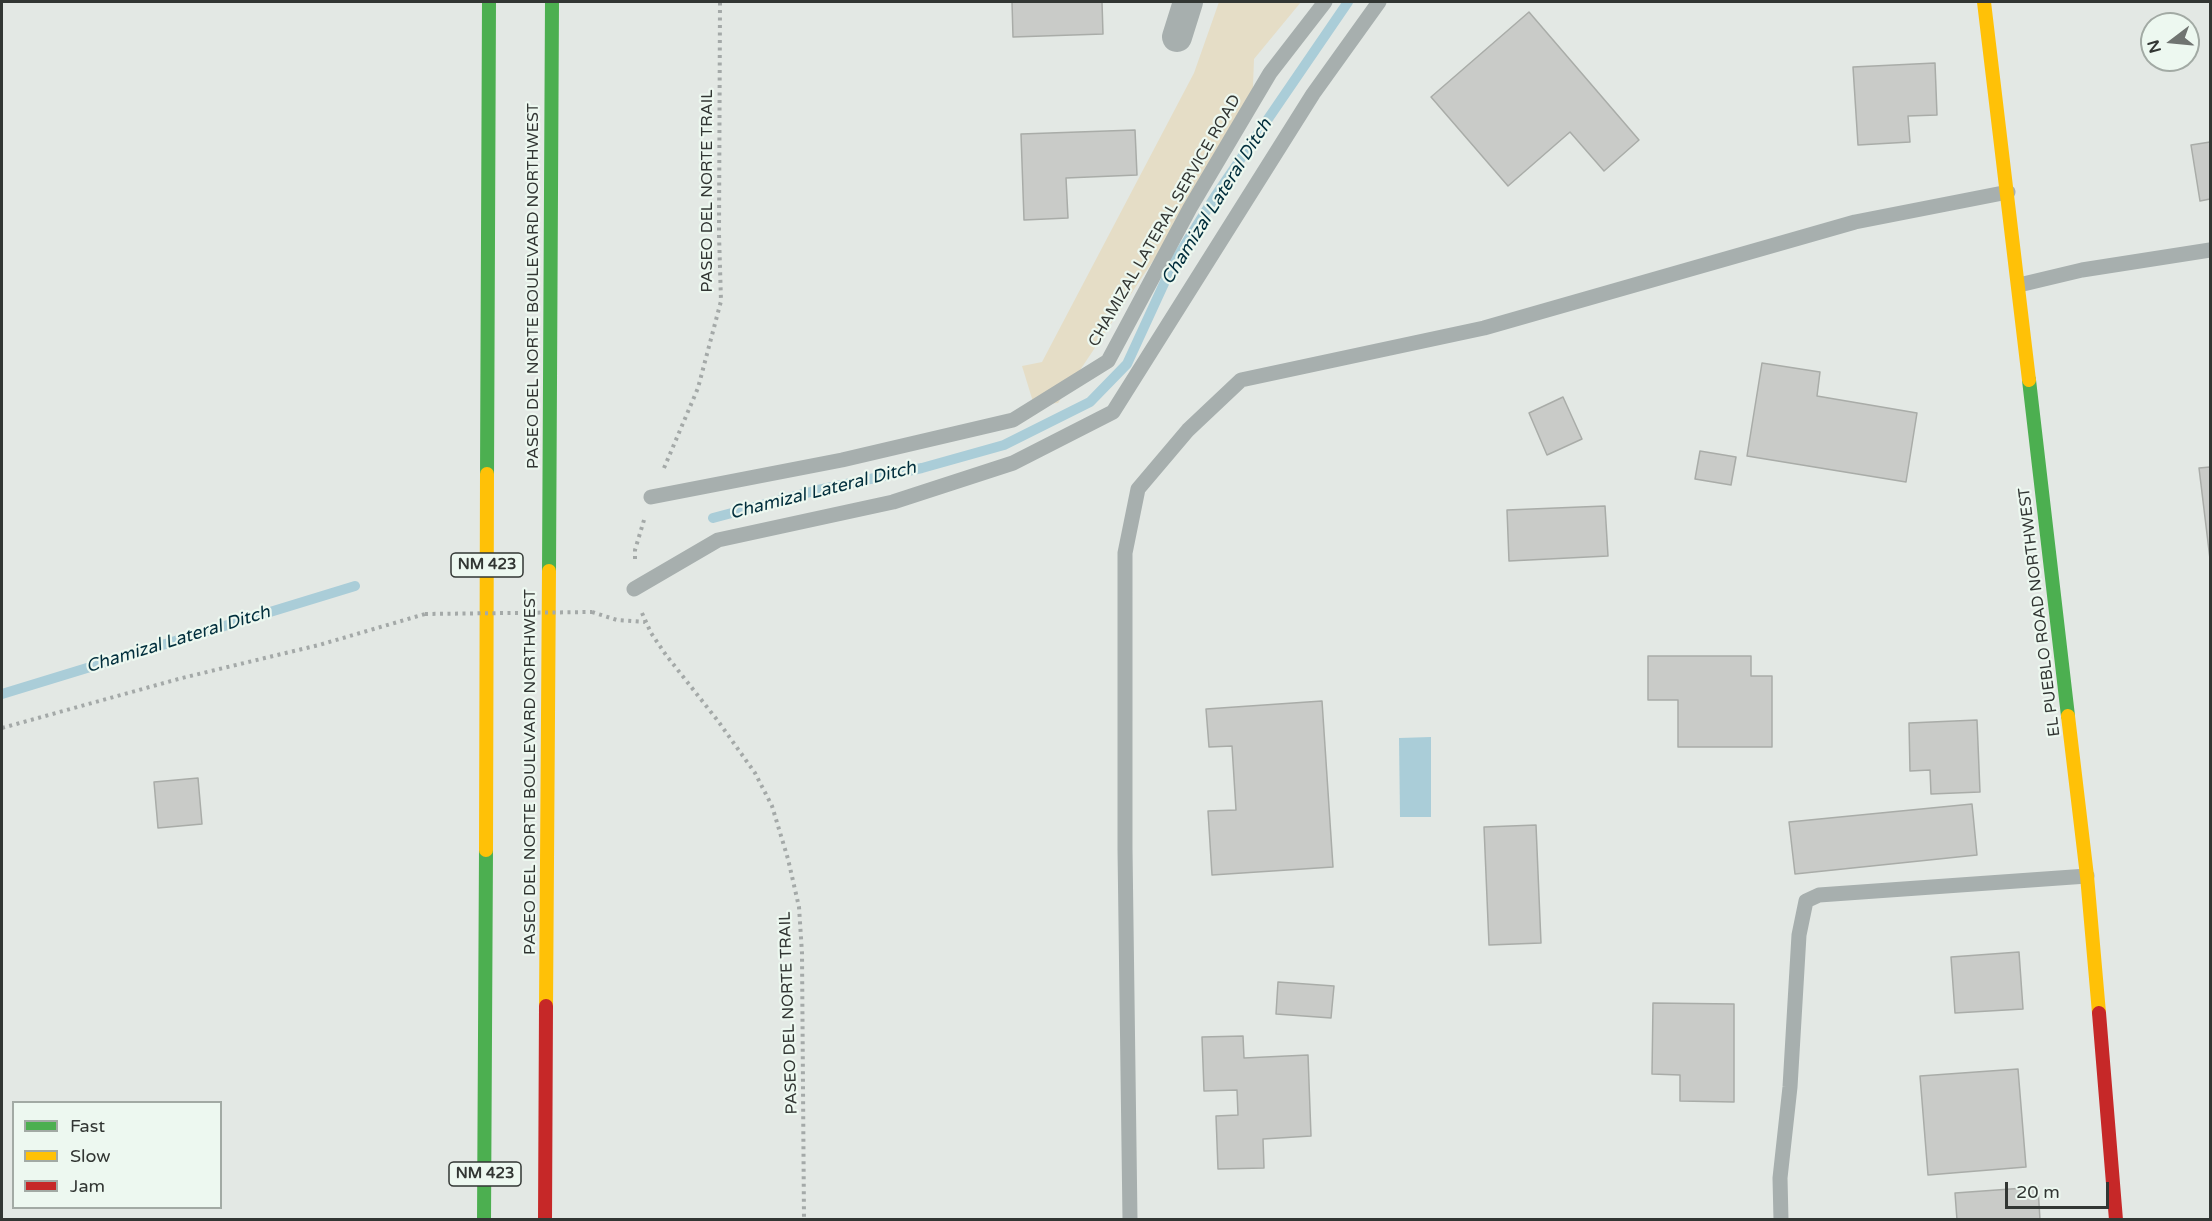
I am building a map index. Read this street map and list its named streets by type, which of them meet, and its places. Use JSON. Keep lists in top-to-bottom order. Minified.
{"streets":{"main road":["PASEO DEL NORTE BOULEVARD NORTHWEST","NM 423","EL PUEBLO ROAD NORTHWEST"],"lane":["CHAMIZAL LATERAL SERVICE ROAD"],"path":["PASEO DEL NORTE TRAIL"]},"crossings":[["PASEO DEL NORTE TRAIL","CHAMIZAL LATERAL SERVICE ROAD"]],"water":["Chamizal Lateral Ditch"],"legend":["Fast","Slow","Jam"],"scale_bar":"20 m","north":"left"}
